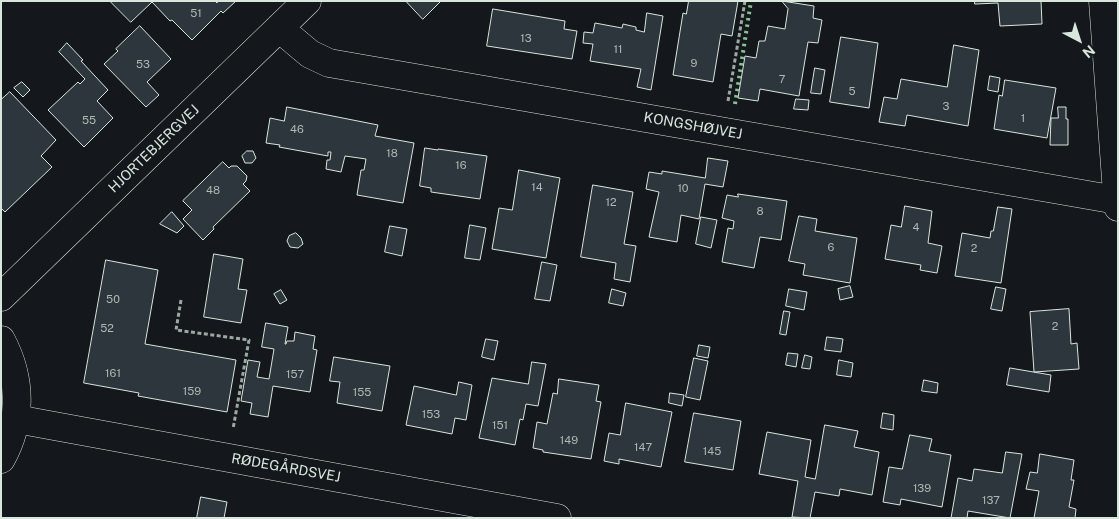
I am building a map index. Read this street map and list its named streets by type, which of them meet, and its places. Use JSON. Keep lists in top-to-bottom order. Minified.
{"streets":{"street":["KONGSHØJVEJ","HJORTEBJERGVEJ","RØDEGÅRDSVEJ"]},"crossings":[["KONGSHØJVEJ","HJORTEBJERGVEJ"]],"house_numbers":["51","13","11","9","53","7","5","3","1","55","46","18","16","14","10","48","12","8","4","6","2","50","2","52","161","157","159","155","153","151","149","147","145","139","137"],"north":"bottom right"}
